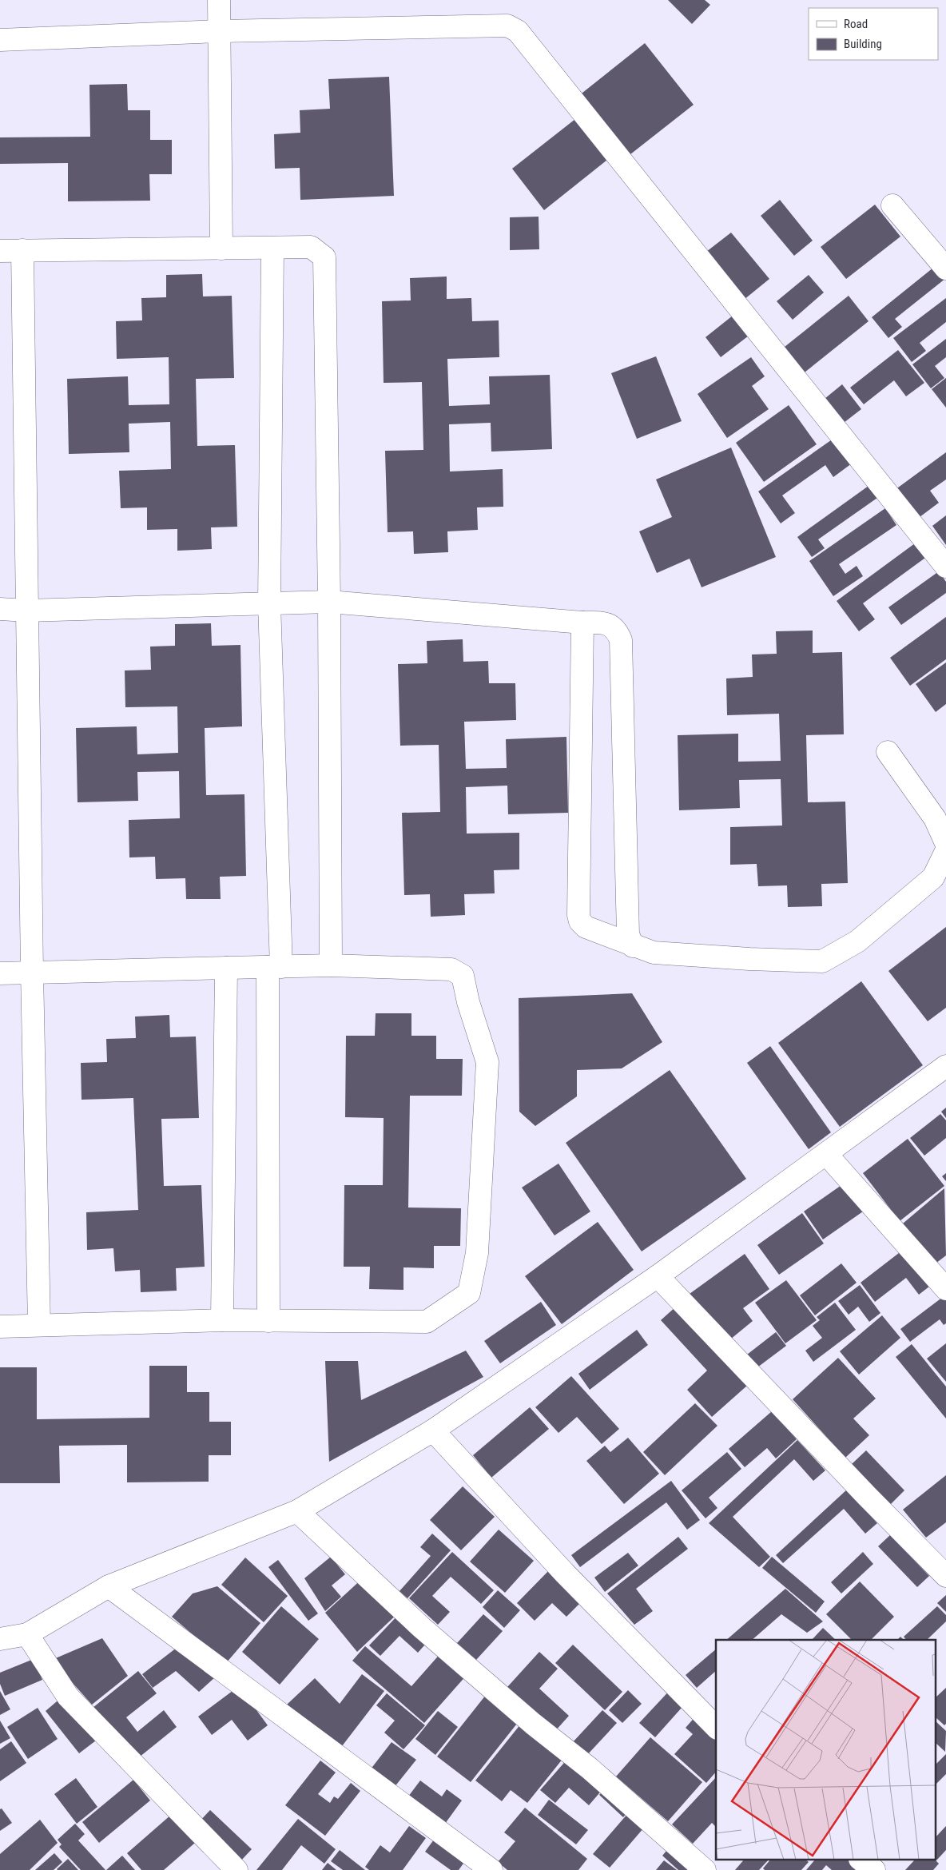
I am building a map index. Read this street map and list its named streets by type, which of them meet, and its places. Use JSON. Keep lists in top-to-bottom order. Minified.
{"legend":["Road","Building"]}
